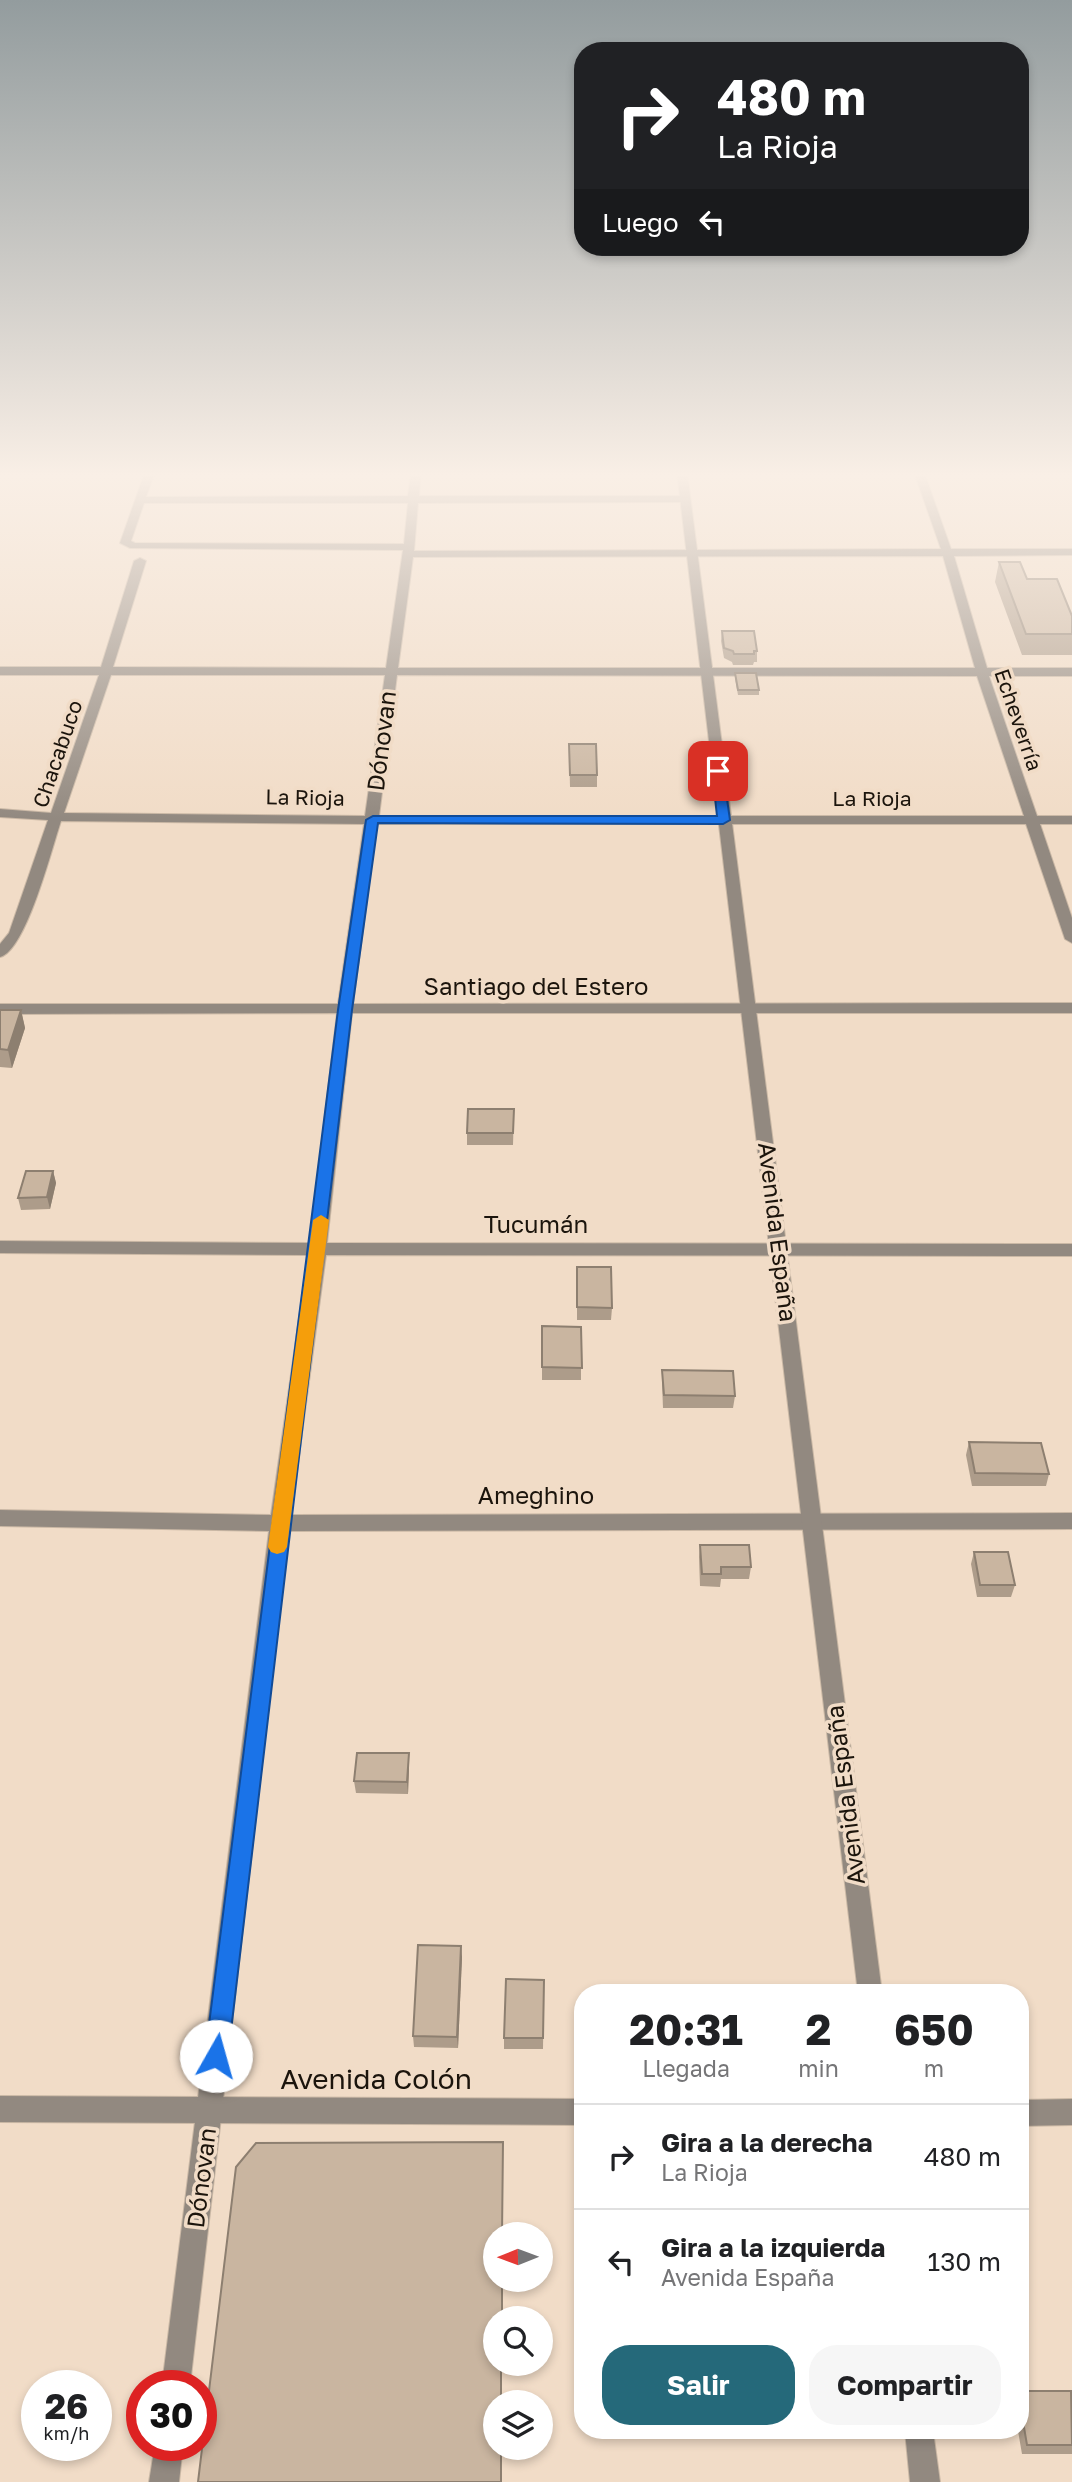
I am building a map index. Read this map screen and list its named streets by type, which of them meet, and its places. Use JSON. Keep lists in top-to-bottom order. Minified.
{"streets":{"street":["Echeverría","Dónovan","Chacabuco","La Rioja","Santiago del Estero","Tucumán","Avenida España","Ameghino","Avenida Colón"]},"crossings":[["Echeverría","La Rioja"],["Dónovan","La Rioja"],["Dónovan","Santiago del Estero"],["Dónovan","Tucumán"],["Dónovan","Ameghino"],["Dónovan","Avenida Colón"],["Chacabuco","La Rioja"],["La Rioja","Avenida España"],["Santiago del Estero","Avenida España"],["Tucumán","Avenida España"],["Avenida España","Ameghino"]],"north":"left","page":{"turn":["480 m","La Rioja"],"then":"Luego","eta":["20:31","Llegada","2","min","650","m"],"list":[{"name":"Gira a la derecha","note":"La Rioja","value":"480 m"},{"name":"Gira a la izquierda","note":"Avenida España","value":"130 m"}],"buttons":["Salir","Compartir"],"speed":"26 km/h","limit":"30"}}
